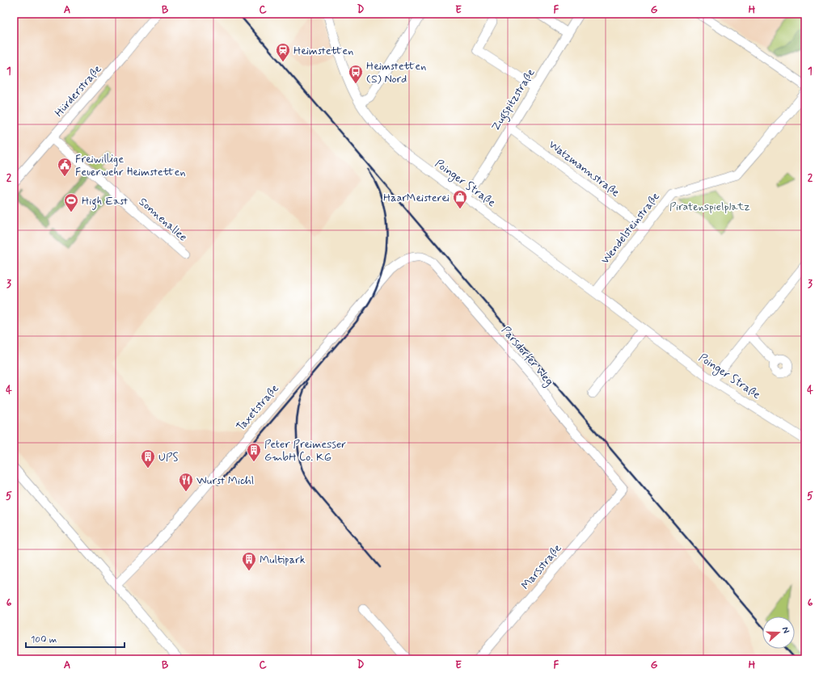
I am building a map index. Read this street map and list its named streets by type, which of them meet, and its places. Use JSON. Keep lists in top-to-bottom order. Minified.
{"streets":{"street":["Hürderstraße","Zugspitzstraße","Watzmannstraße","Poinger Straße","Sonnenallee","Wendelsteinstraße","Parsdorfer Weg","Taxetstraße","Marsstraße"]},"crossings":[["Hürderstraße","Sonnenallee"],["Zugspitzstraße","Watzmannstraße"],["Zugspitzstraße","Poinger Straße"],["Watzmannstraße","Wendelsteinstraße"],["Poinger Straße","Wendelsteinstraße"],["Parsdorfer Weg","Taxetstraße"],["Parsdorfer Weg","Marsstraße"]],"parks":["Piratenspielplatz"],"places":{"station":["Heimstetten"],"bus stop":["Heimstetten (S) Nord"],"public building":["Freiwillige Feuerwehr Heimstetten"],"shop":["HaarMeisterei"],"sports":["High East"],"building":["Peter Preimesser GmbH Co. KG","UPS","Multipark"],"restaurant":["Wurst Michl"]},"scale_bar":"100 m","north":"right","grid":{"columns":["A","B","C","D","E","F","G","H"],"rows":["1","2","3","4","5","6"]}}
